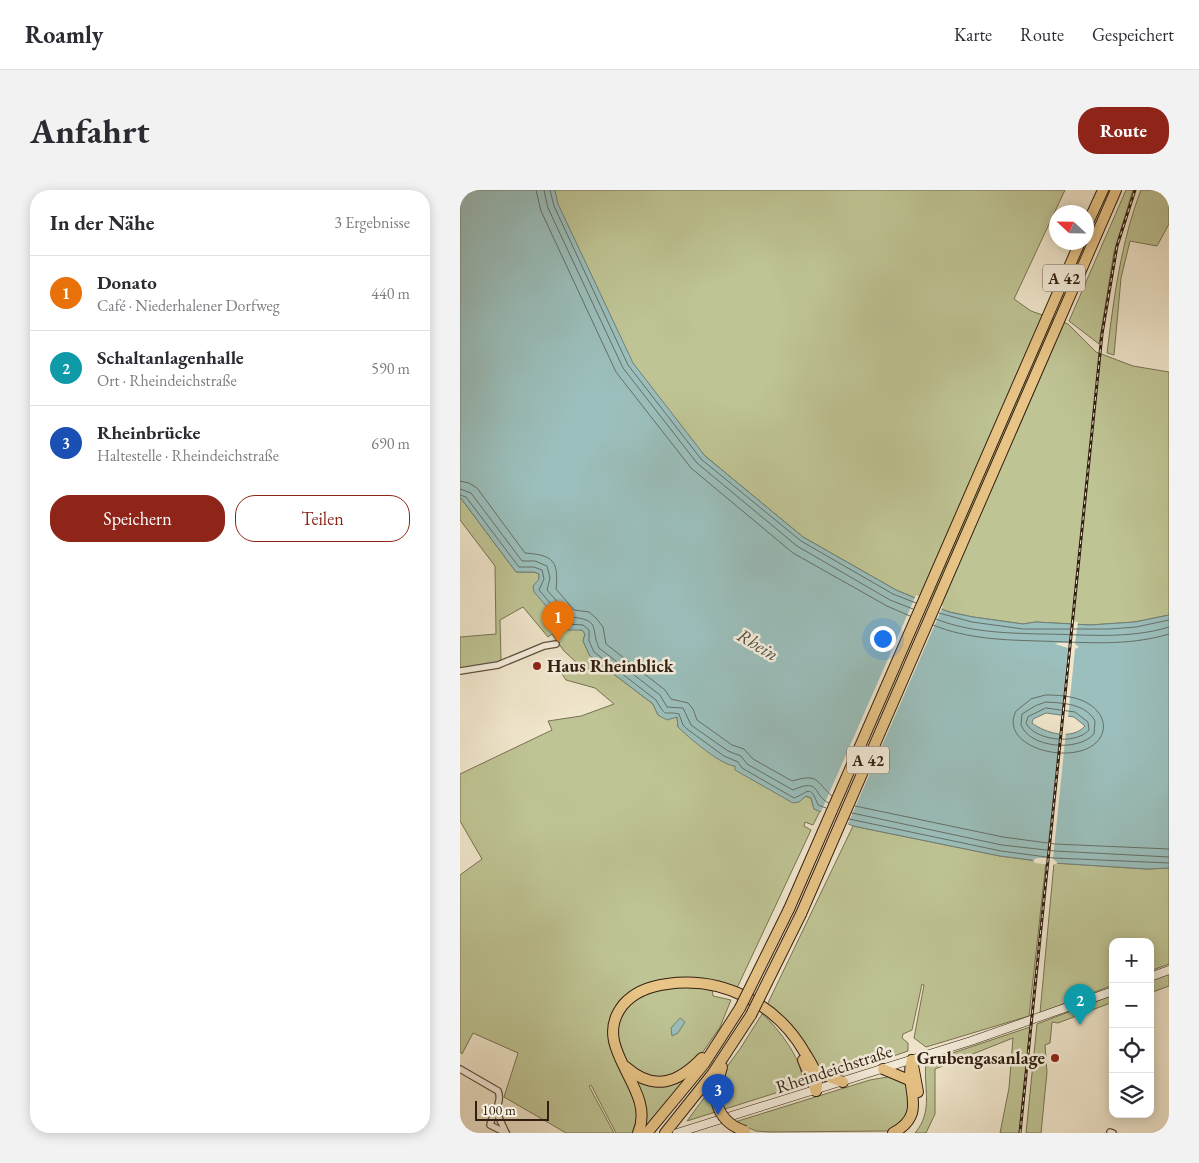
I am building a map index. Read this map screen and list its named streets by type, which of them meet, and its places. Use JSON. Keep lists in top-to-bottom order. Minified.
{"streets":{"highway":["A 42"],"main road":["Rheindeichstraße"]},"water":["Rhein"],"places":["Haus Rheinblick","Grubengasanlage"],"scale_bar":"100 m","north":"left","page":{"header":"Roamly","nav":["Karte","Route","Gespeichert"],"buttons":["Route",["Speichern","Teilen"]],"title":"Anfahrt","heading":["In der Nähe","3 Ergebnisse"],"list":[{"mark":"1","name":"Donato","note":"Café · Niederhalener Dorfweg","value":"440 m"},{"mark":"2","name":"Schaltanlagenhalle","note":"Ort · Rheindeichstraße","value":"590 m"},{"mark":"3","name":"Rheinbrücke","note":"Haltestelle · Rheindeichstraße","value":"690 m"}],"pins":["1","2","3"],"map_buttons":["+","−"],"scale":"100 m"}}
